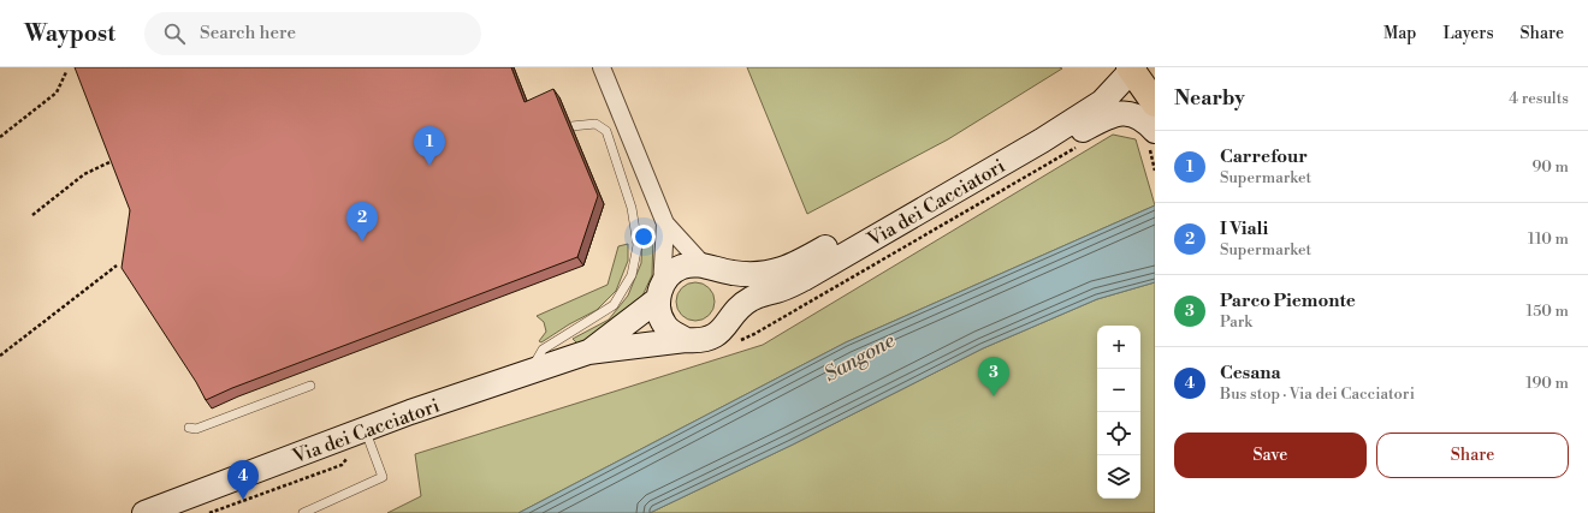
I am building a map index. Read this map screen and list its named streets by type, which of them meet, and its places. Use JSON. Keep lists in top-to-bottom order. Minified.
{"streets":{"street":["Via dei Cacciatori"]},"water":["Sangone"],"page":{"header":"Waypost","search":"Search here","nav":["Map","Layers","Share"],"heading":["Nearby","4 results"],"pins":["1","2","3","4"],"list":[{"mark":"1","name":"Carrefour","note":"Supermarket","value":"90 m"},{"mark":"2","name":"I Viali","note":"Supermarket","value":"110 m"},{"mark":"3","name":"Parco Piemonte","note":"Park","value":"150 m"},{"mark":"4","name":"Cesana","note":"Bus stop · Via dei Cacciatori","value":"190 m"}],"map_buttons":["+","−"],"buttons":["Save","Share"]}}
